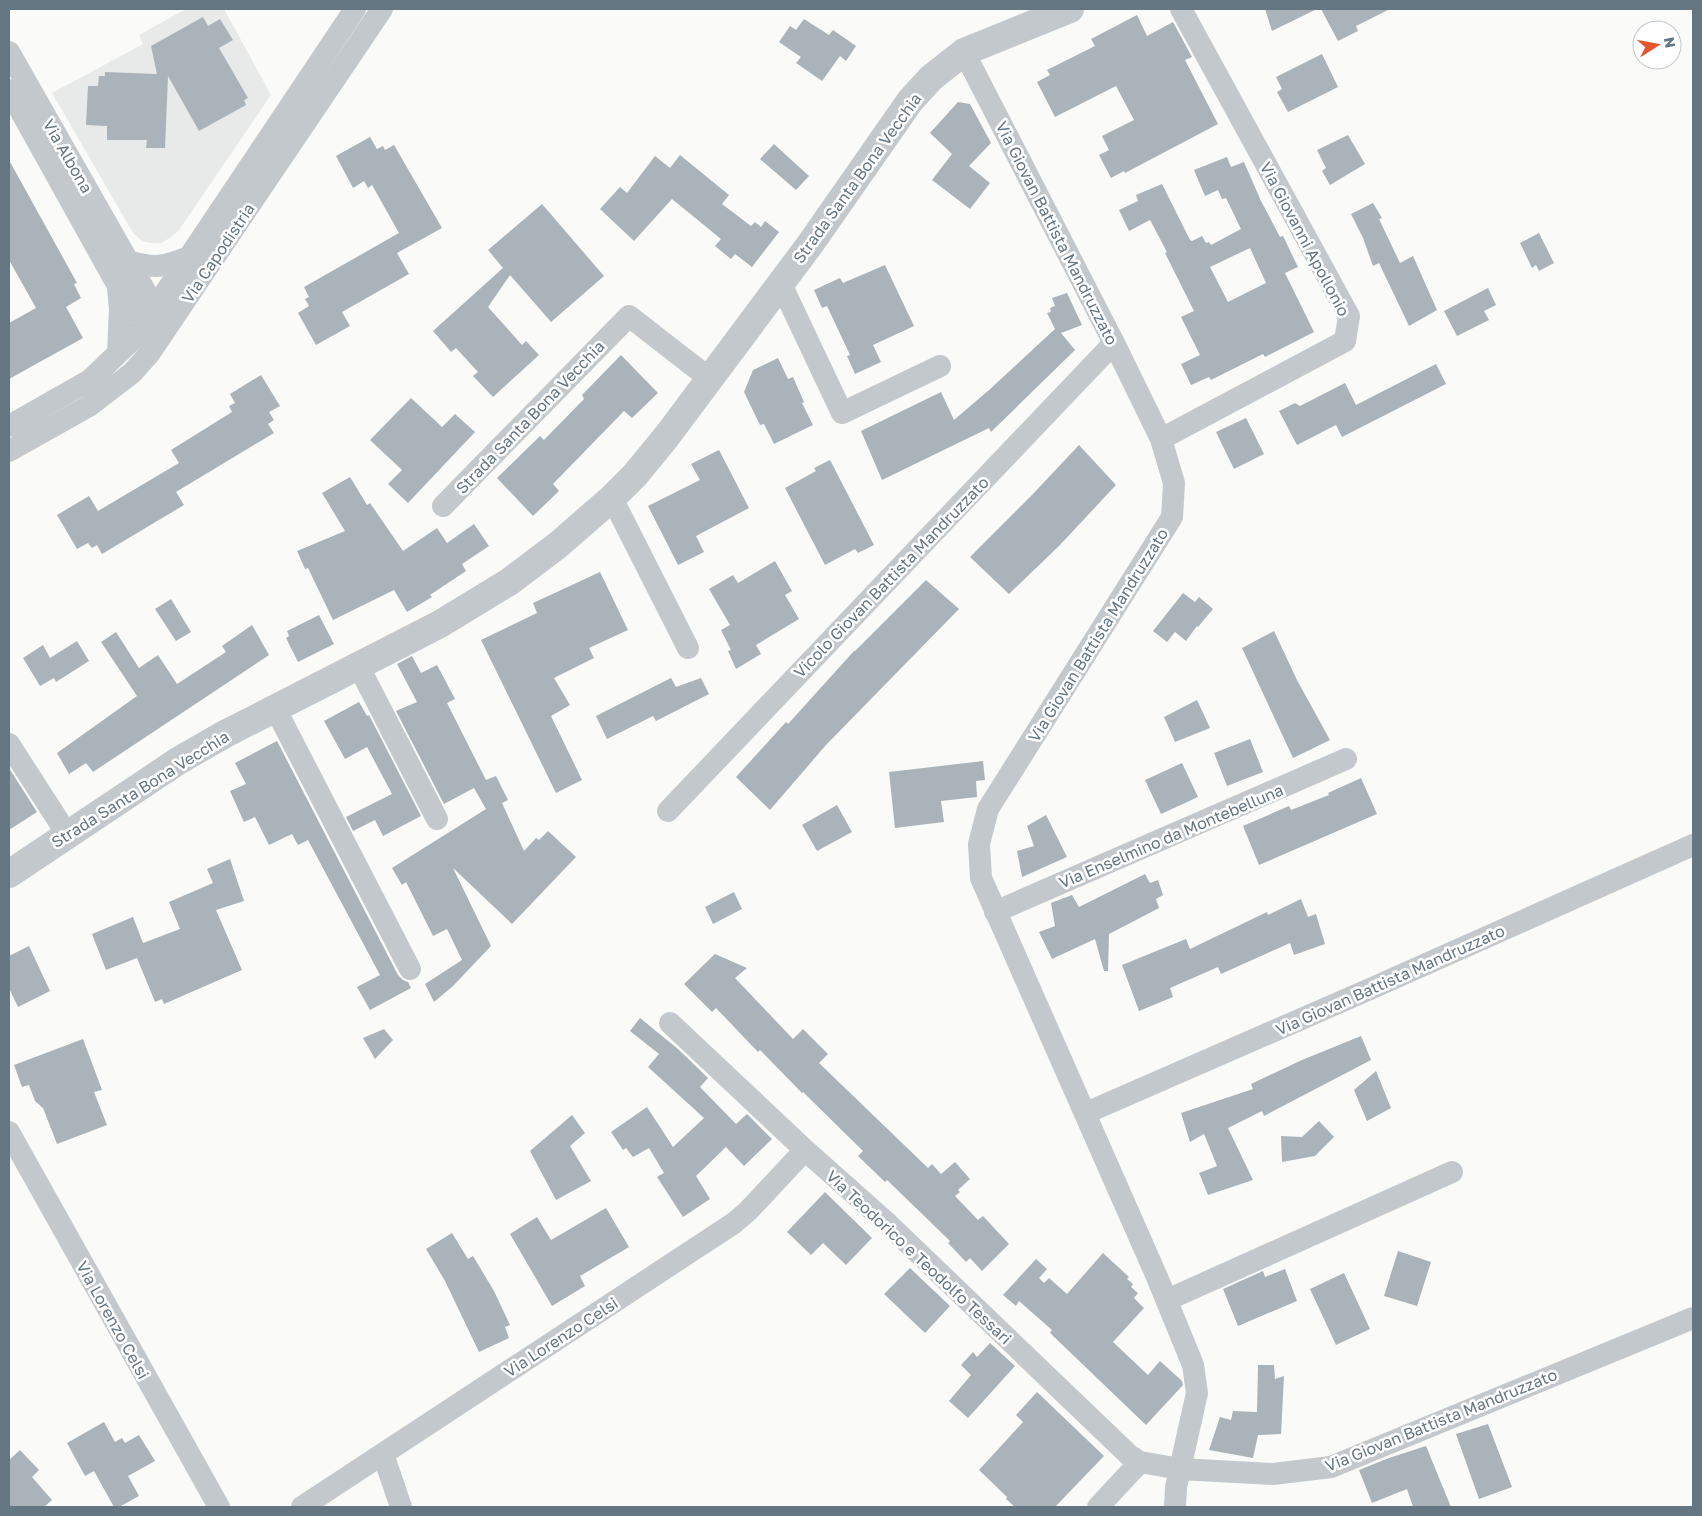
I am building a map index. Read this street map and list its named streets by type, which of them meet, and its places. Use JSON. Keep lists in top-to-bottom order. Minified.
{"streets":{"street":["Via Albona","Strada Santa Bona Vecchia","Via Giovan Battista Mandruzzato","Via Giovanni Apollonio","Via Capodistria","Vicolo Giovan Battista Mandruzzato","Via Enselmino da Montebelluna","Via Teodorico e Teodolfo Tessari","Via Lorenzo Celsi"]},"crossings":[["Via Albona","Via Capodistria"],["Strada Santa Bona Vecchia","Via Giovan Battista Mandruzzato"],["Via Giovan Battista Mandruzzato","Via Giovanni Apollonio"],["Via Giovan Battista Mandruzzato","Vicolo Giovan Battista Mandruzzato"],["Via Giovan Battista Mandruzzato","Via Enselmino da Montebelluna"],["Via Giovan Battista Mandruzzato","Via Teodorico e Teodolfo Tessari"],["Via Teodorico e Teodolfo Tessari","Via Lorenzo Celsi"]],"north":"right"}
